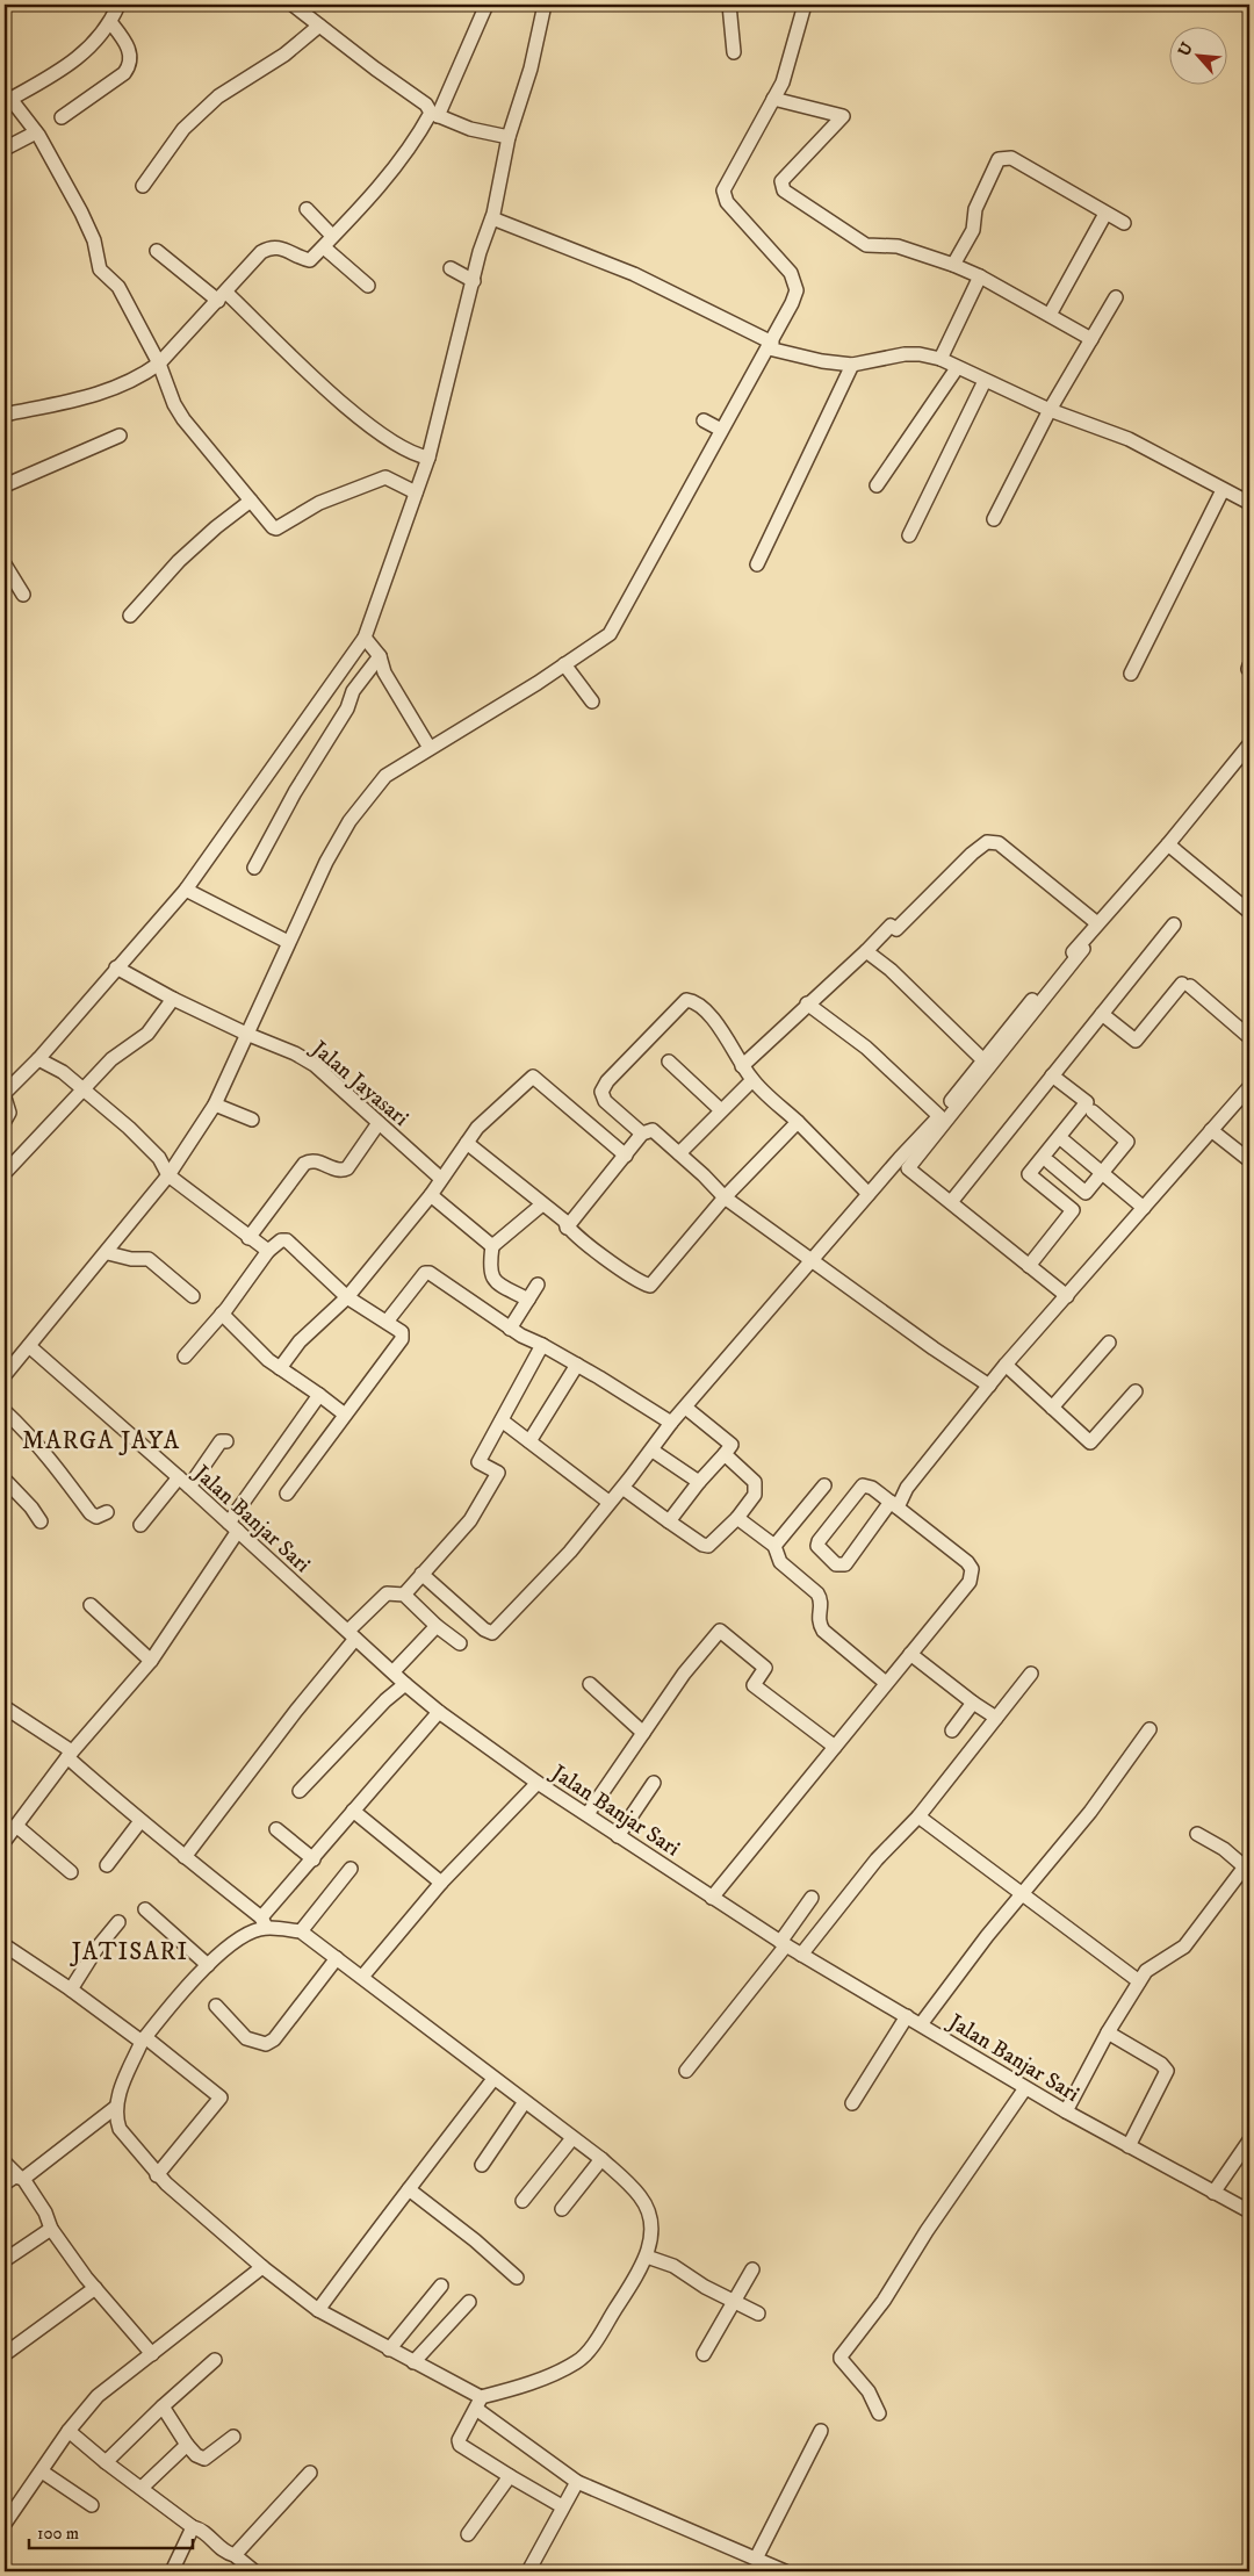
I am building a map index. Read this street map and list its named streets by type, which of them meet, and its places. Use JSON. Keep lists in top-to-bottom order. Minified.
{"streets":{"street":["Jalan Jayasari","Jalan Banjar Sari"]},"districts":["MARGA JAYA","JATISARI"],"scale_bar":"100 m","north":"top left"}
